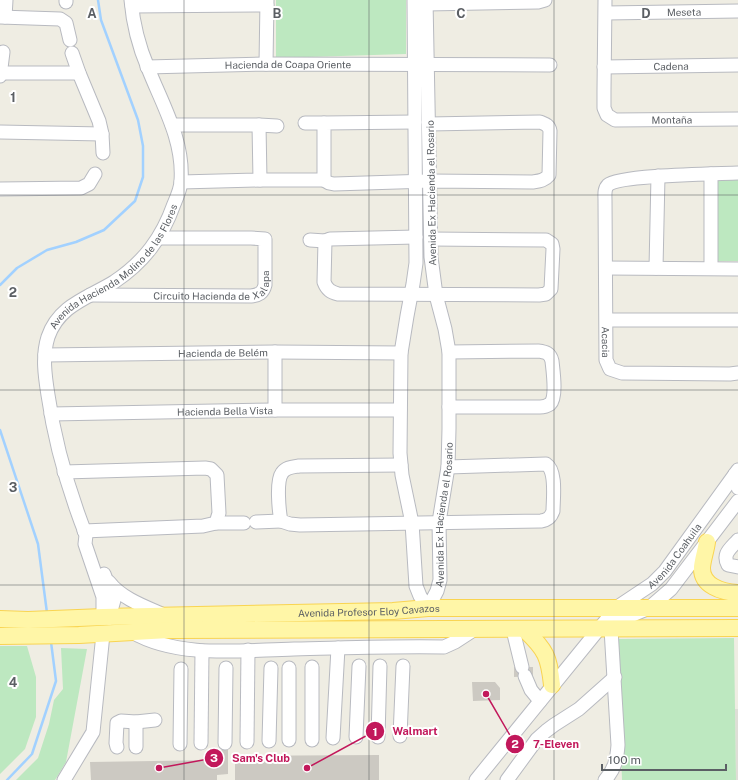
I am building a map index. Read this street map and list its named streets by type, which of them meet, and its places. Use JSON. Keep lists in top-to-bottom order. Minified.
{"streets":{"main road":["Avenida Profesor Eloy Cavazos"],"street":["Meseta","Hacienda de Coapa Oriente","Cadena","Montaña","Avenida Ex Hacienda el Rosario","Avenida Hacienda Molino de las Flores","Circuito Hacienda de Xalapa","Acacia","Hacienda de Belém","Hacienda Bella Vista","Avenida Coahuila"]},"crossings":[["Hacienda de Coapa Oriente","Avenida Ex Hacienda el Rosario"],["Hacienda de Coapa Oriente","Avenida Hacienda Molino de las Flores"],["Cadena","Montaña"],["Avenida Ex Hacienda el Rosario","Hacienda de Belém"],["Avenida Ex Hacienda el Rosario","Hacienda Bella Vista"],["Avenida Ex Hacienda el Rosario","Avenida Profesor Eloy Cavazos"],["Avenida Hacienda Molino de las Flores","Circuito Hacienda de Xalapa"],["Avenida Hacienda Molino de las Flores","Hacienda de Belém"],["Avenida Hacienda Molino de las Flores","Hacienda Bella Vista"],["Avenida Hacienda Molino de las Flores","Avenida Profesor Eloy Cavazos"],["Avenida Coahuila","Avenida Profesor Eloy Cavazos"]],"places":["7-Eleven","Sam's Club","Walmart"],"scale_bar":"100 m","grid":{"columns":["A","B","C","D"],"rows":["1","2","3","4"]}}
